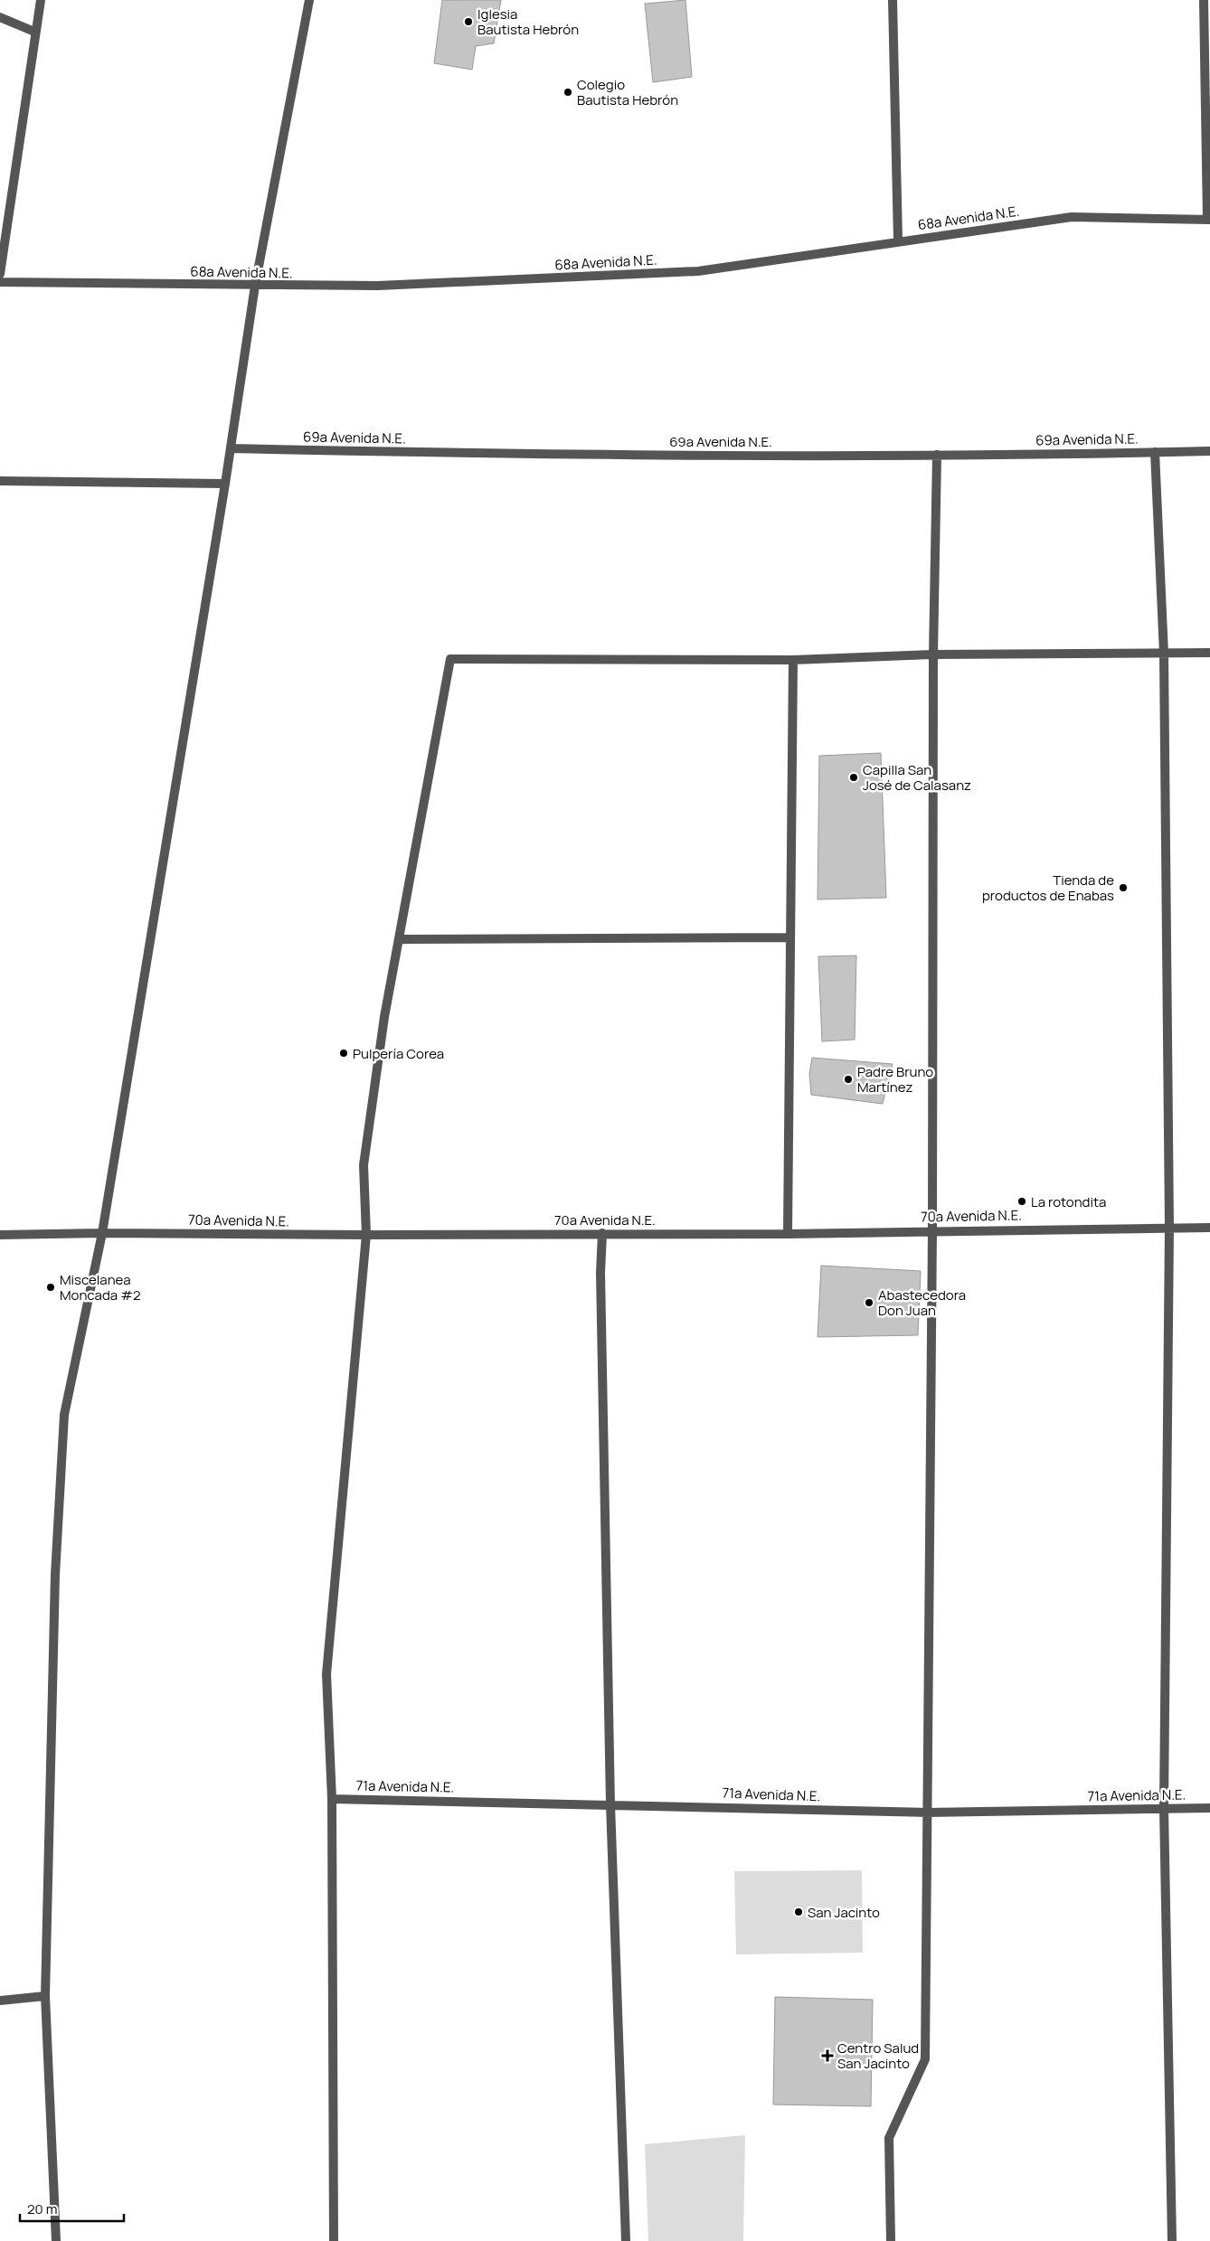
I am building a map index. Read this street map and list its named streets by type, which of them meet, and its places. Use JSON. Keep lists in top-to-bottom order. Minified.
{"streets":{"street":["68a Avenida N.E.","69a Avenida N.E.","70a Avenida N.E.","71a Avenida N.E."]},"places":{"other":["Iglesia Bautista Hebrón","Colegio Bautista Hebrón","Capilla San José de Calasanz","Tienda de productos de Enabas","Pulpería Corea","Padre Bruno Martínez","La rotondita","Miscelanea Moncada #2","Abastecedora Don Juan","San Jacinto"],"health":["Centro Salud San Jacinto"]},"scale_bar":"20 m"}
